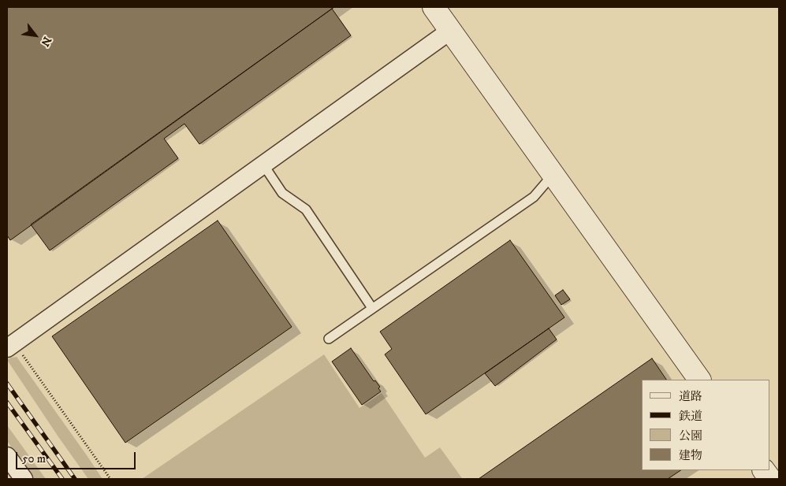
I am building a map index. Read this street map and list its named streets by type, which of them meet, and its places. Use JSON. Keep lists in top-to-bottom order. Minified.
{"legend":["道路","鉄道","公園","建物"],"scale_bar":"50 m","north":"bottom right"}
